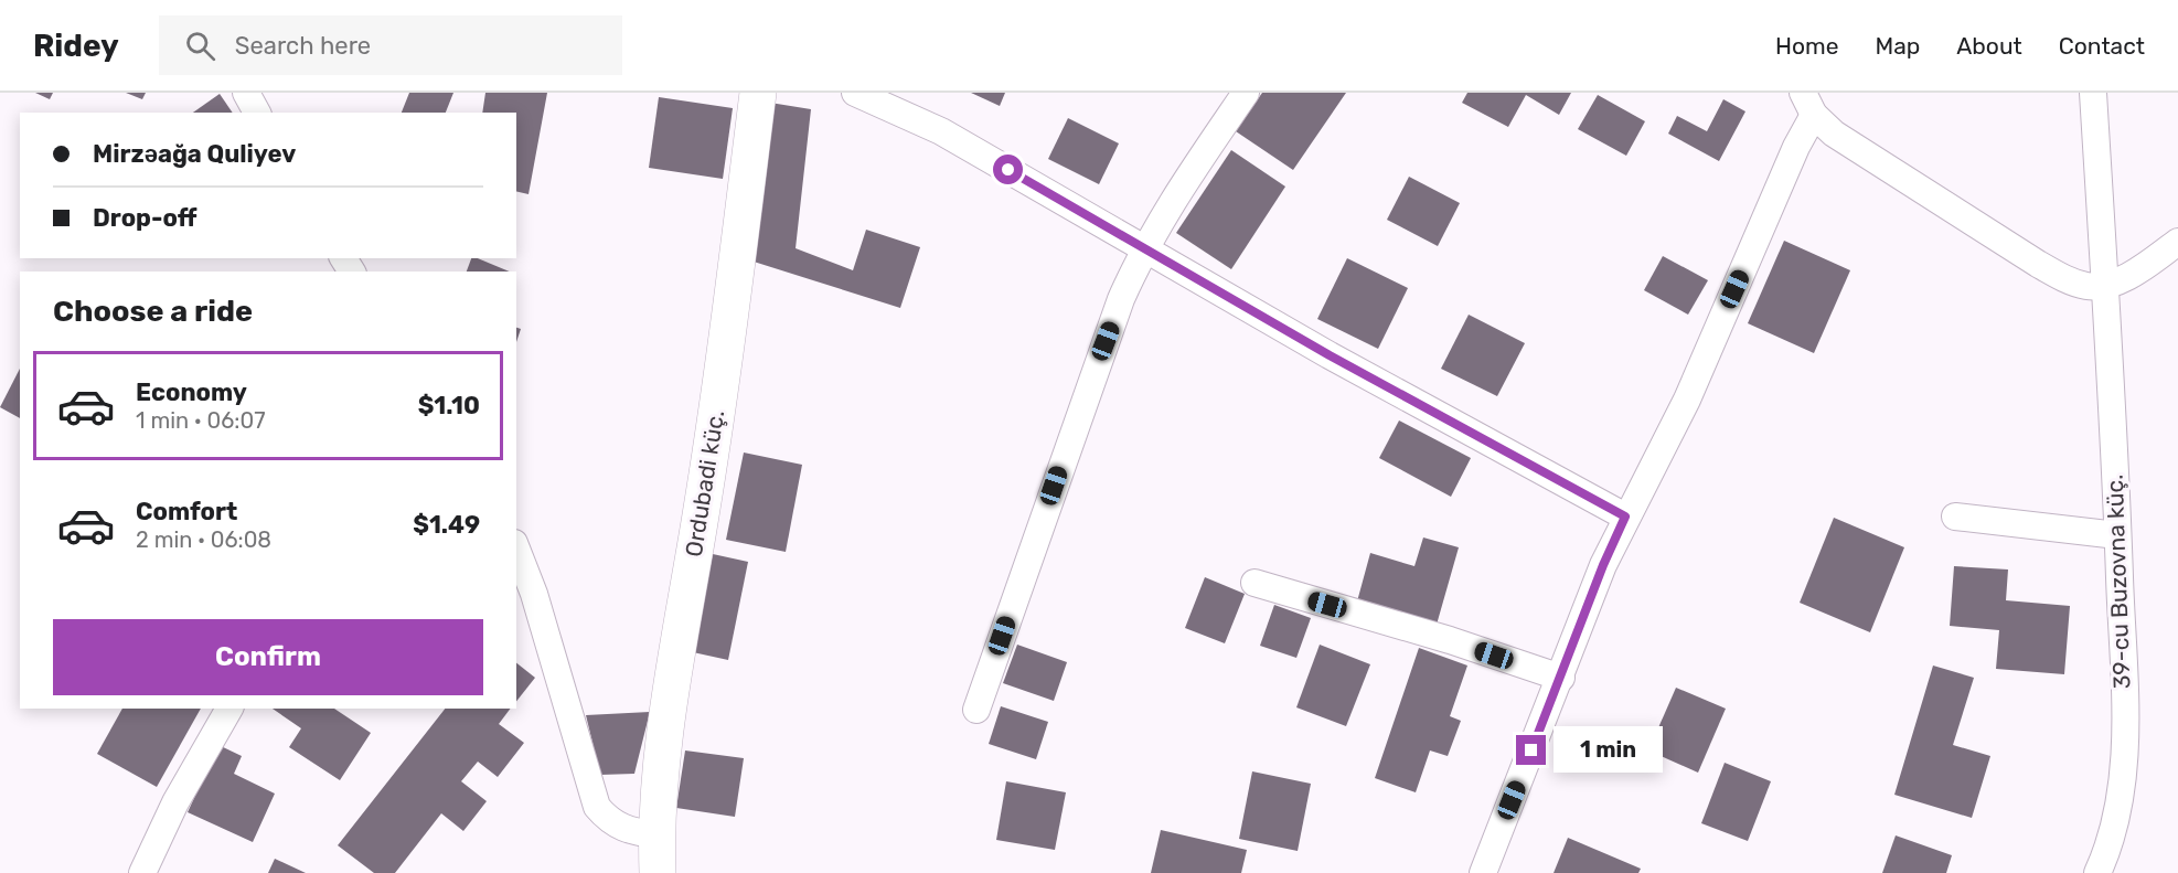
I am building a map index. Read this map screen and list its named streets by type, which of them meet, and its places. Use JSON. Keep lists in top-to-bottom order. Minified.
{"streets":{"street":["Ordubadi küç.","39-cu Buzovna küç."]},"page":{"header":"Ridey","search":"Search here","nav":["Home","Map","About","Contact"],"banner":["Mirzəağa Quliyev","Drop-off"],"heading":"Choose a ride","list":[{"name":"Economy","note":"1 min · 06:07","value":"$1.10"},{"name":"Comfort","note":"2 min · 06:08","value":"$1.49"}],"buttons":"Confirm","bubble":"1 min"}}
